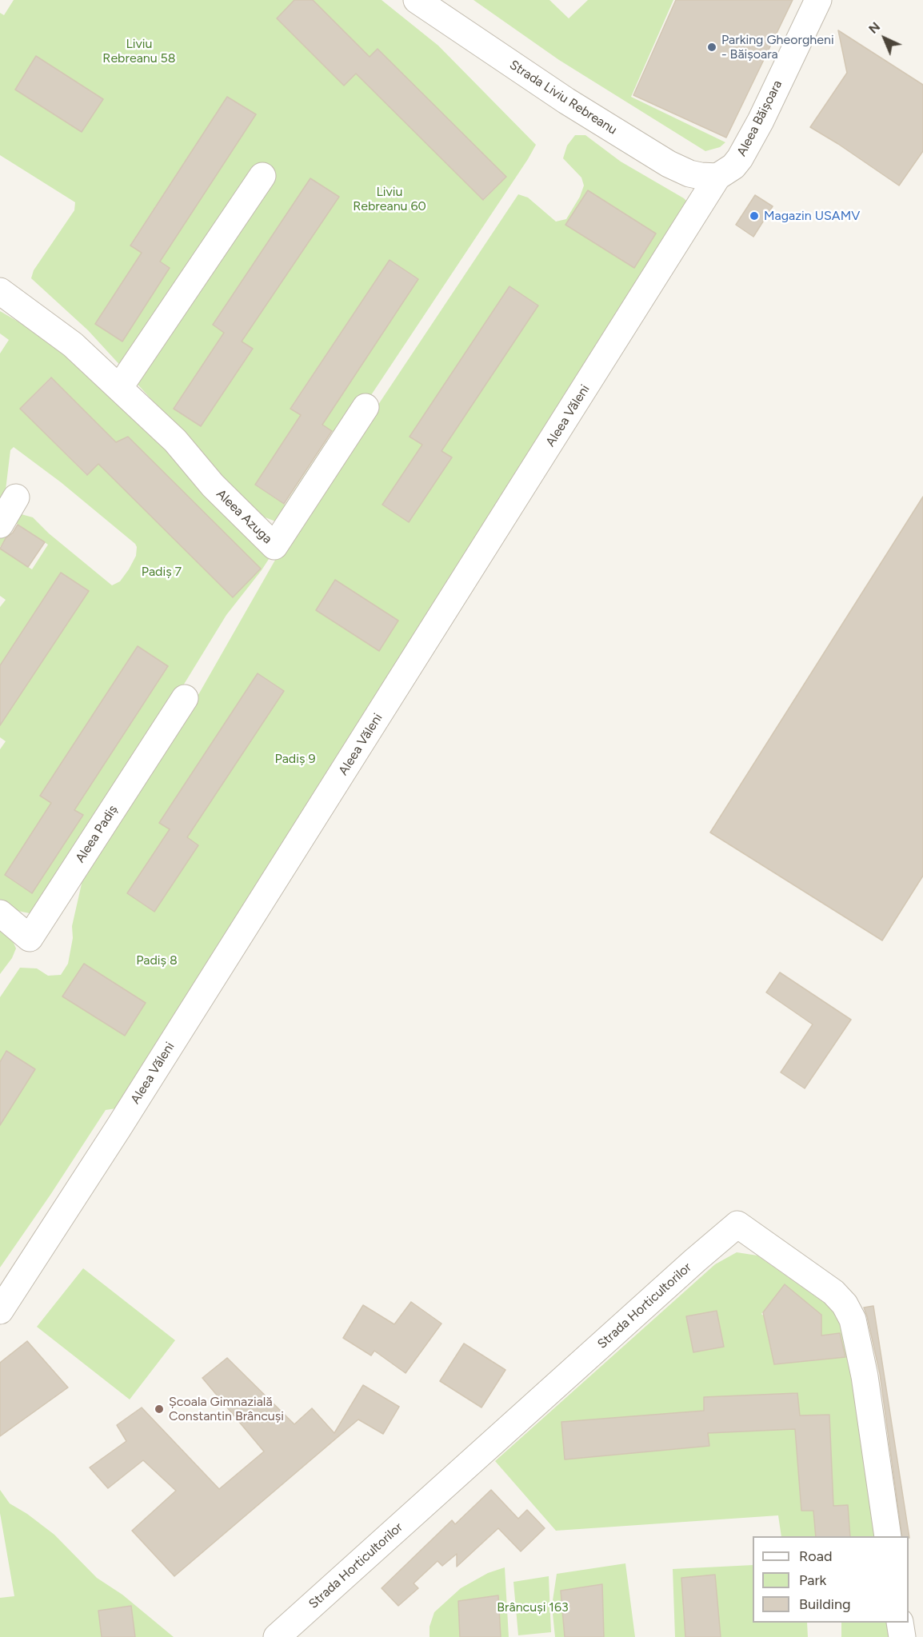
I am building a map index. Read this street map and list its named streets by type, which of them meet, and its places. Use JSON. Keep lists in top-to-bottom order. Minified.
{"streets":{"street":["Strada Liviu Rebreanu","Aleea Băișoara","Aleea Văleni","Aleea Azuga","Aleea Padiș","Strada Horticultorilor"]},"crossings":[["Strada Liviu Rebreanu","Aleea Băișoara"],["Strada Liviu Rebreanu","Aleea Văleni"],["Aleea Băișoara","Aleea Văleni"]],"parks":["Liviu Rebreanu 58","Liviu Rebreanu 60","Padiș 7","Padiș 9","Padiș 8","Brâncuși 163"],"places":["Parking Gheorgheni - Băișoara","Magazin USAMV","Școala Gimnazială Constantin Brâncuși"],"legend":["Road","Park","Building"],"north":"top left"}
